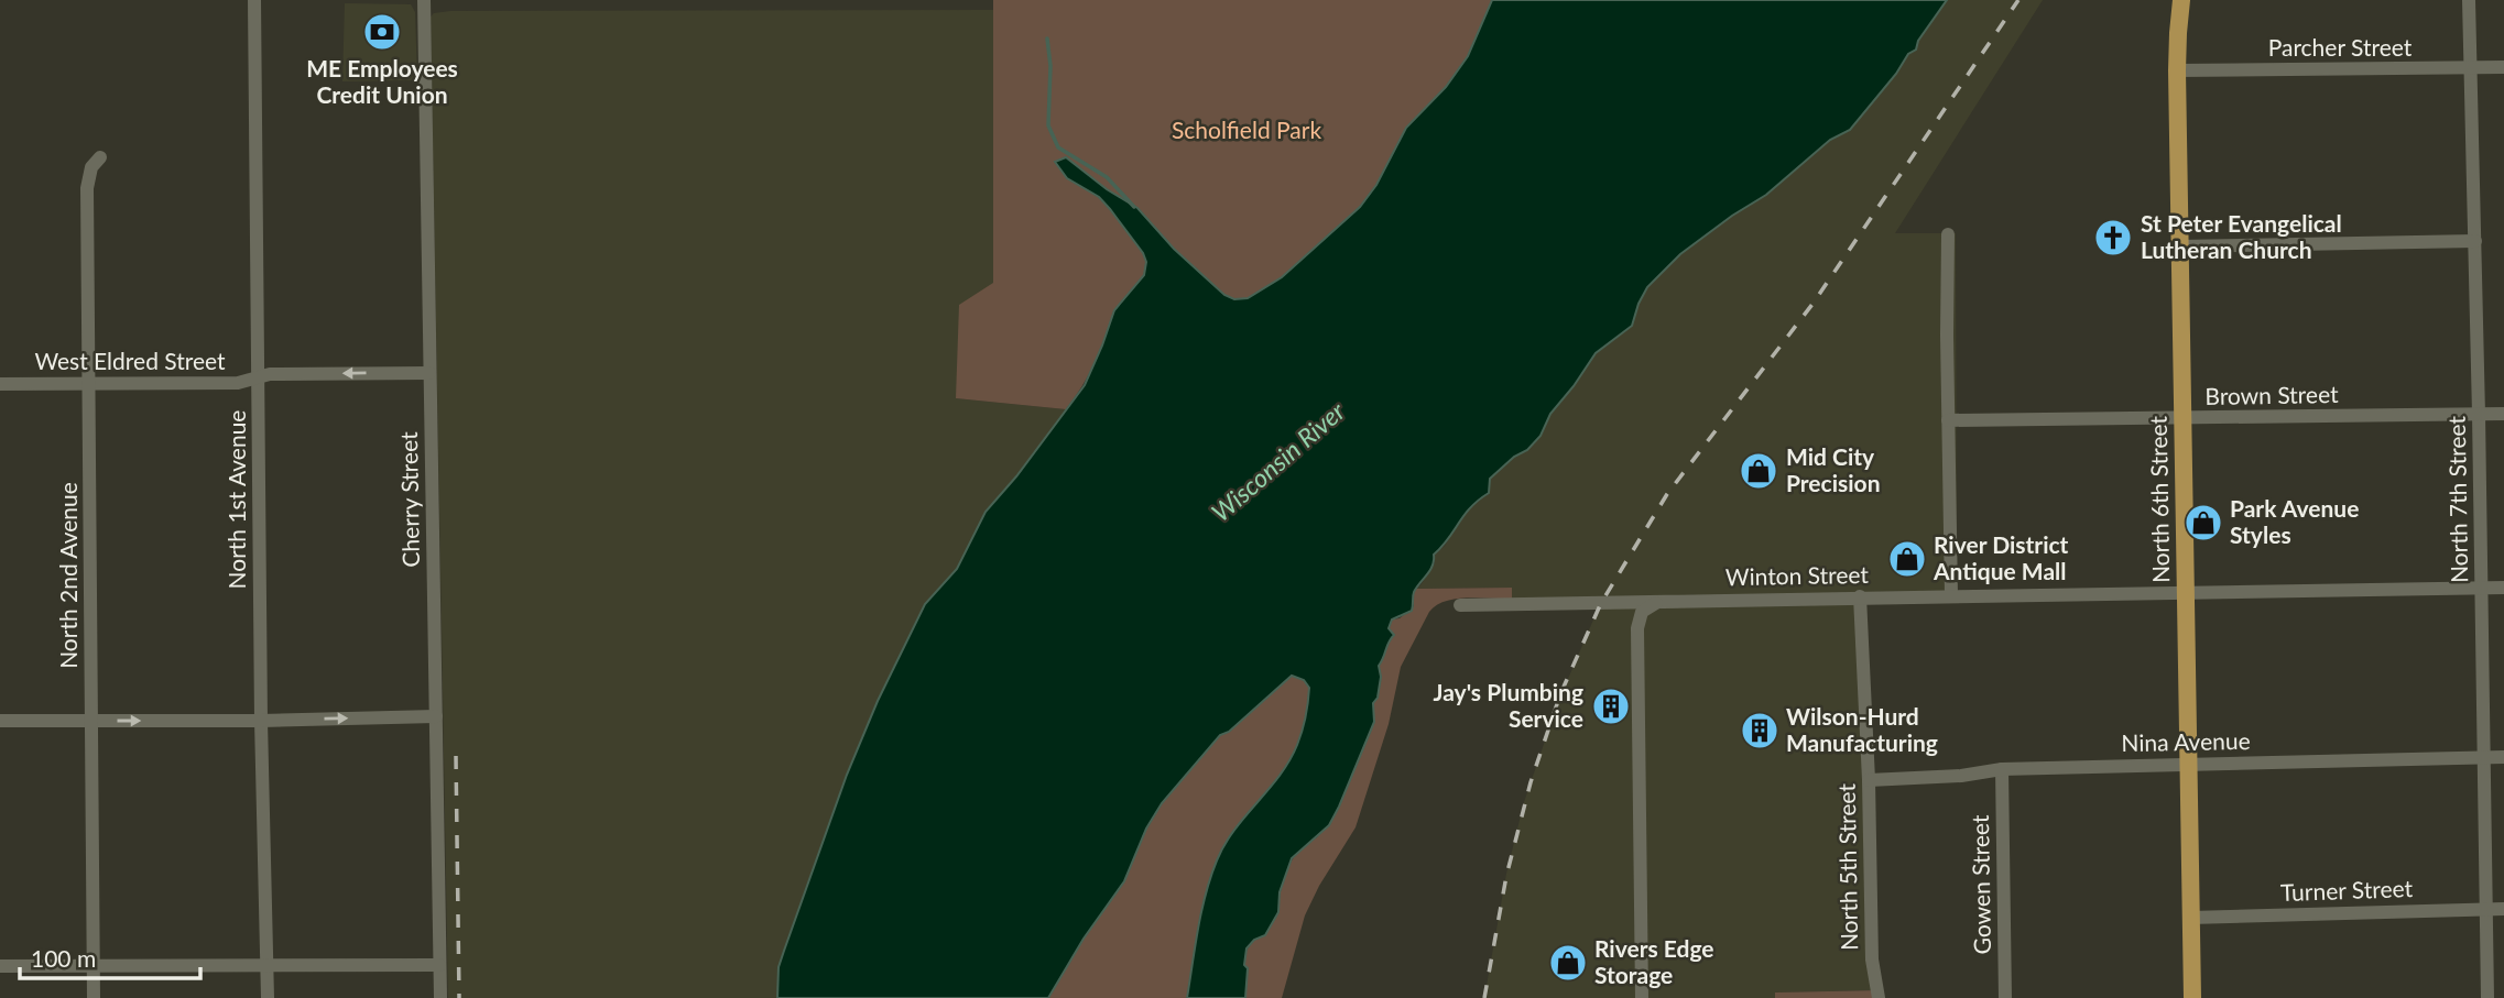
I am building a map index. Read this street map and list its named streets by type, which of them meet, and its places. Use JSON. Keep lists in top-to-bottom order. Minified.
{"streets":{"main road":["North 6th Street"],"street":["Parcher Street","West Eldred Street","Brown Street","North 1st Avenue","Cherry Street","North 7th Street","North 2nd Avenue","Winton Street","Nina Avenue","North 5th Street","Gowen Street","Turner Street"]},"crossings":[["Parcher Street","North 6th Street"],["Parcher Street","North 7th Street"],["West Eldred Street","North 1st Avenue"],["West Eldred Street","Cherry Street"],["West Eldred Street","North 2nd Avenue"],["Brown Street","North 6th Street"],["Brown Street","North 7th Street"],["North 6th Street","Winton Street"],["North 6th Street","Nina Avenue"],["North 6th Street","Turner Street"],["North 7th Street","Winton Street"],["North 7th Street","Nina Avenue"],["North 7th Street","Turner Street"],["Winton Street","North 5th Street"],["Nina Avenue","North 5th Street"],["Nina Avenue","Gowen Street"]],"one_way":["West Eldred Street"],"water":["Wisconsin River"],"parks":["Scholfield Park"],"places":{"bank":["ME Employees Credit Union"],"church":["St Peter Evangelical Lutheran Church"],"shop":["Mid City Precision","Park Avenue Styles","River District Antique Mall","Rivers Edge Storage"],"building":["Jay's Plumbing Service","Wilson-Hurd Manufacturing"]},"scale_bar":"100 m"}
